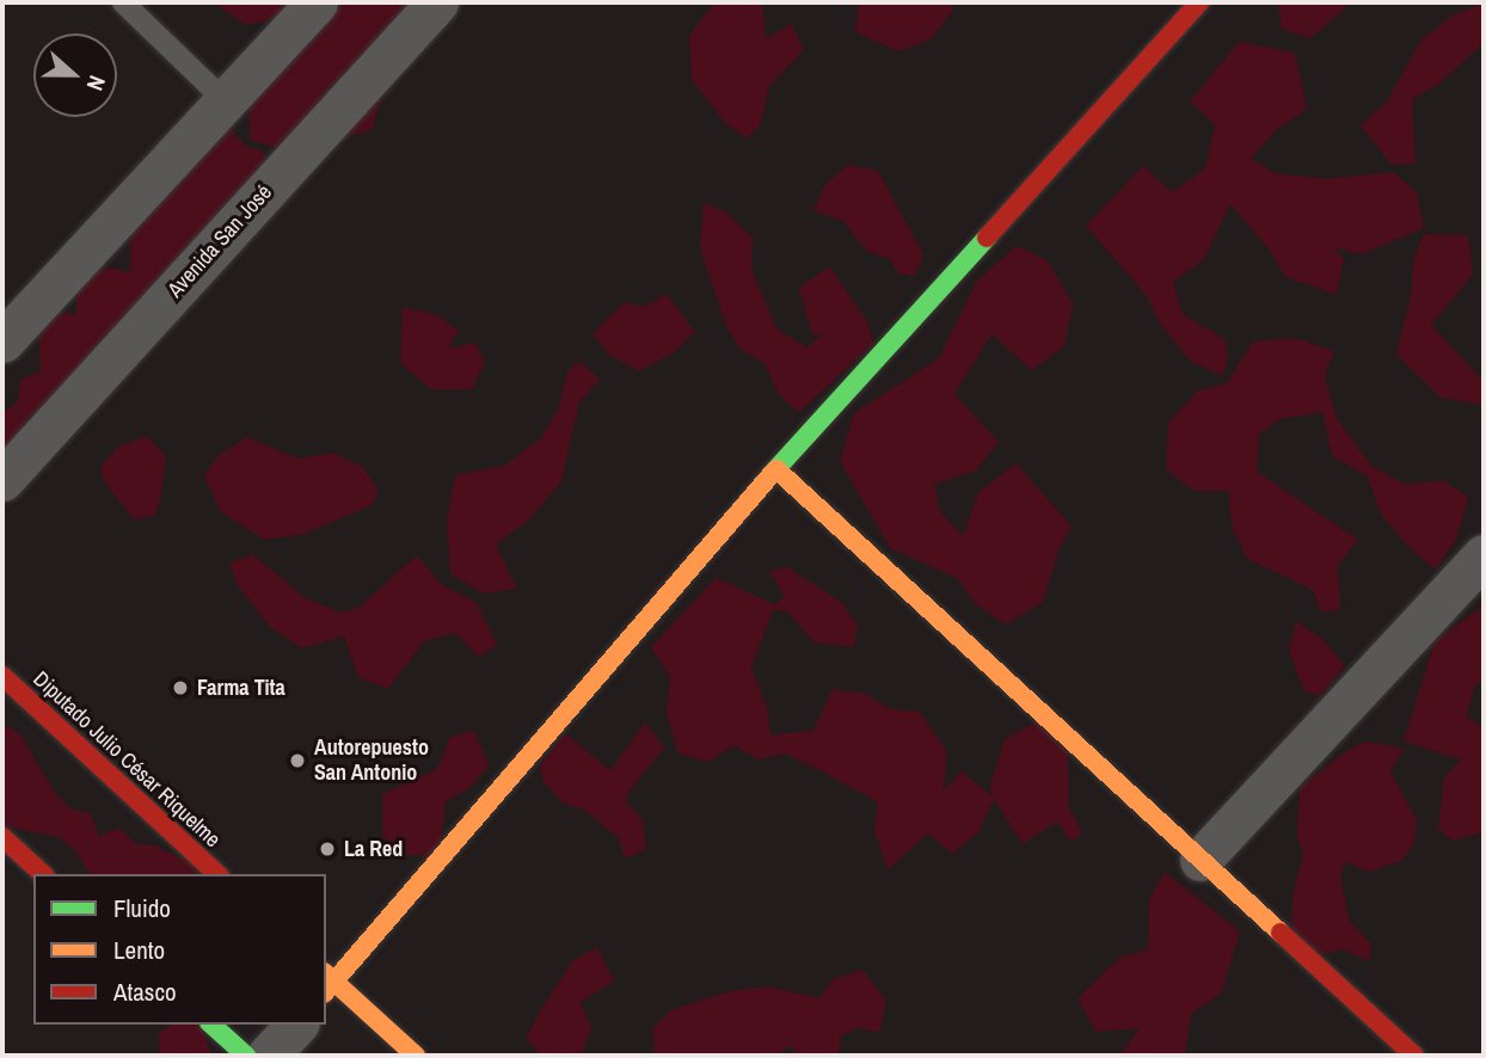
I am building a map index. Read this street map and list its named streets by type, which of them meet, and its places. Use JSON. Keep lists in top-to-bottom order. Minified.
{"streets":{"street":["Avenida San José","Diputado Julio César Riquelme"]},"places":["Farma Tita","Autorepuesto San Antonio","La Red"],"legend":["Fluido","Lento","Atasco"],"north":"right"}
